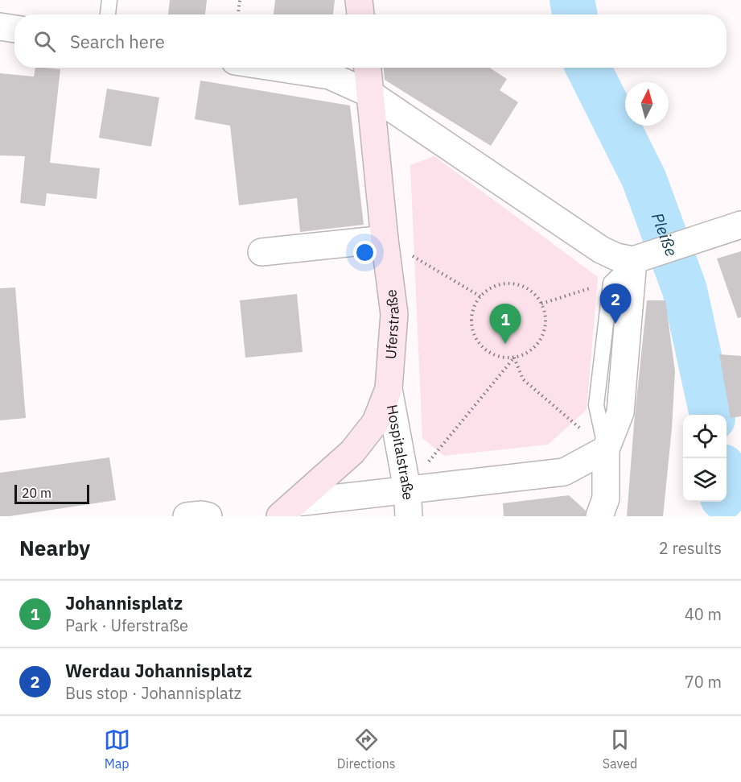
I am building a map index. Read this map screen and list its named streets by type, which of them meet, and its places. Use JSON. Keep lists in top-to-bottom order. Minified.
{"streets":{"street":["Uferstraße","Hospitalstraße"]},"crossings":[["Uferstraße","Hospitalstraße"]],"water":["Pleiße"],"scale_bar":"20 m","north":"top","page":{"search":"Search here","pins":["2","1"],"scale":"20 m","heading":["Nearby","2 results"],"list":[{"mark":"1","name":"Johannisplatz","note":"Park · Uferstraße","value":"40 m"},{"mark":"2","name":"Werdau Johannisplatz","note":"Bus stop · Johannisplatz","value":"70 m"}],"nav":["Map","Directions","Saved"]}}
